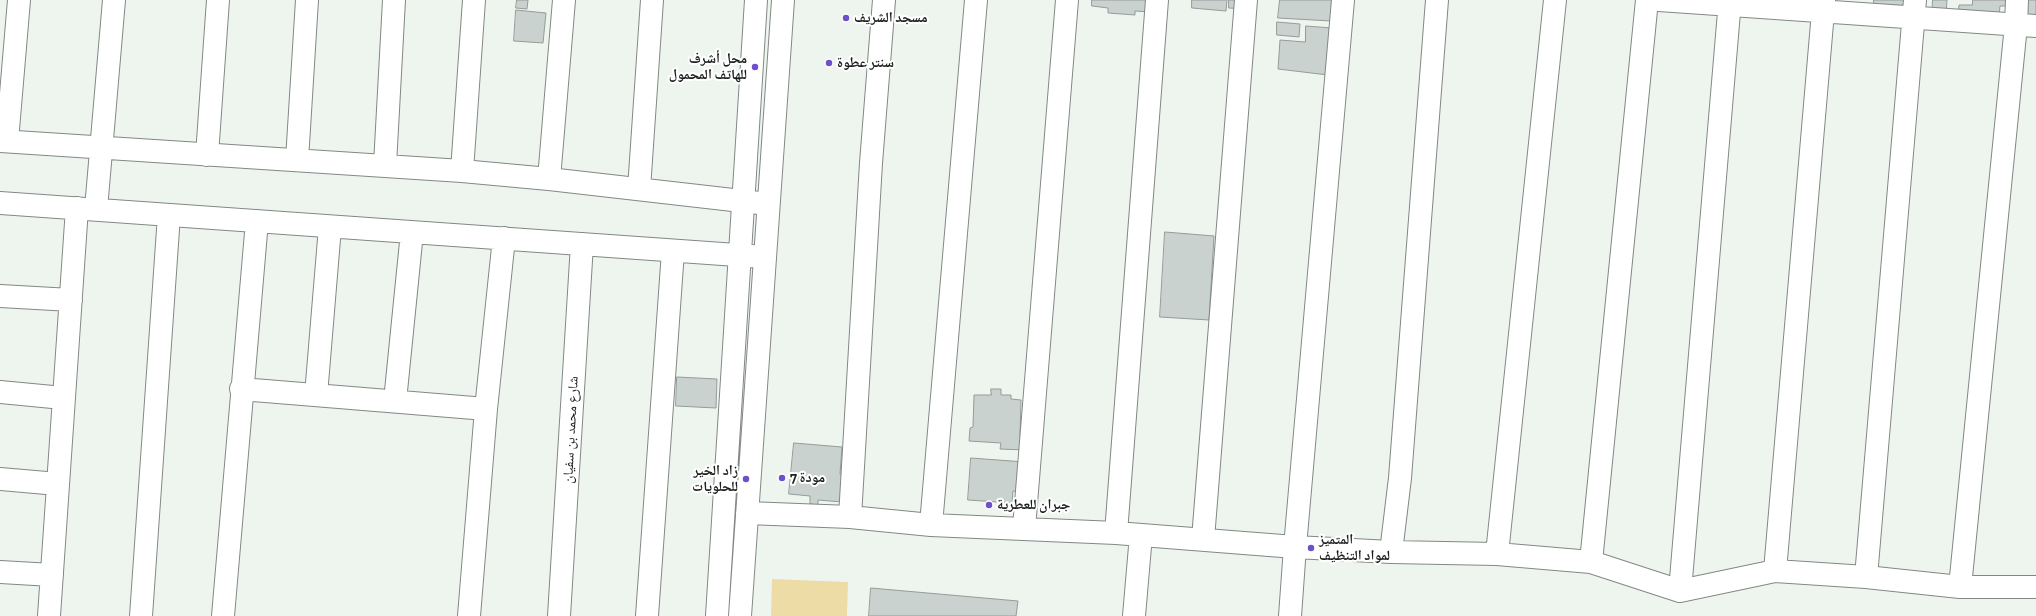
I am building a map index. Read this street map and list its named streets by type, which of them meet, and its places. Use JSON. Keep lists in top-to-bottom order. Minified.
{"streets":{"street":["شارع محمد بن سفيان"]},"places":["مسجد الشريف","سنتر عطوة","محل أشرف للهاتف المحمول","مودة 7","زاد الخير للحلويات","جبران للعطرية","المتميز لمواد التنظيف"]}
